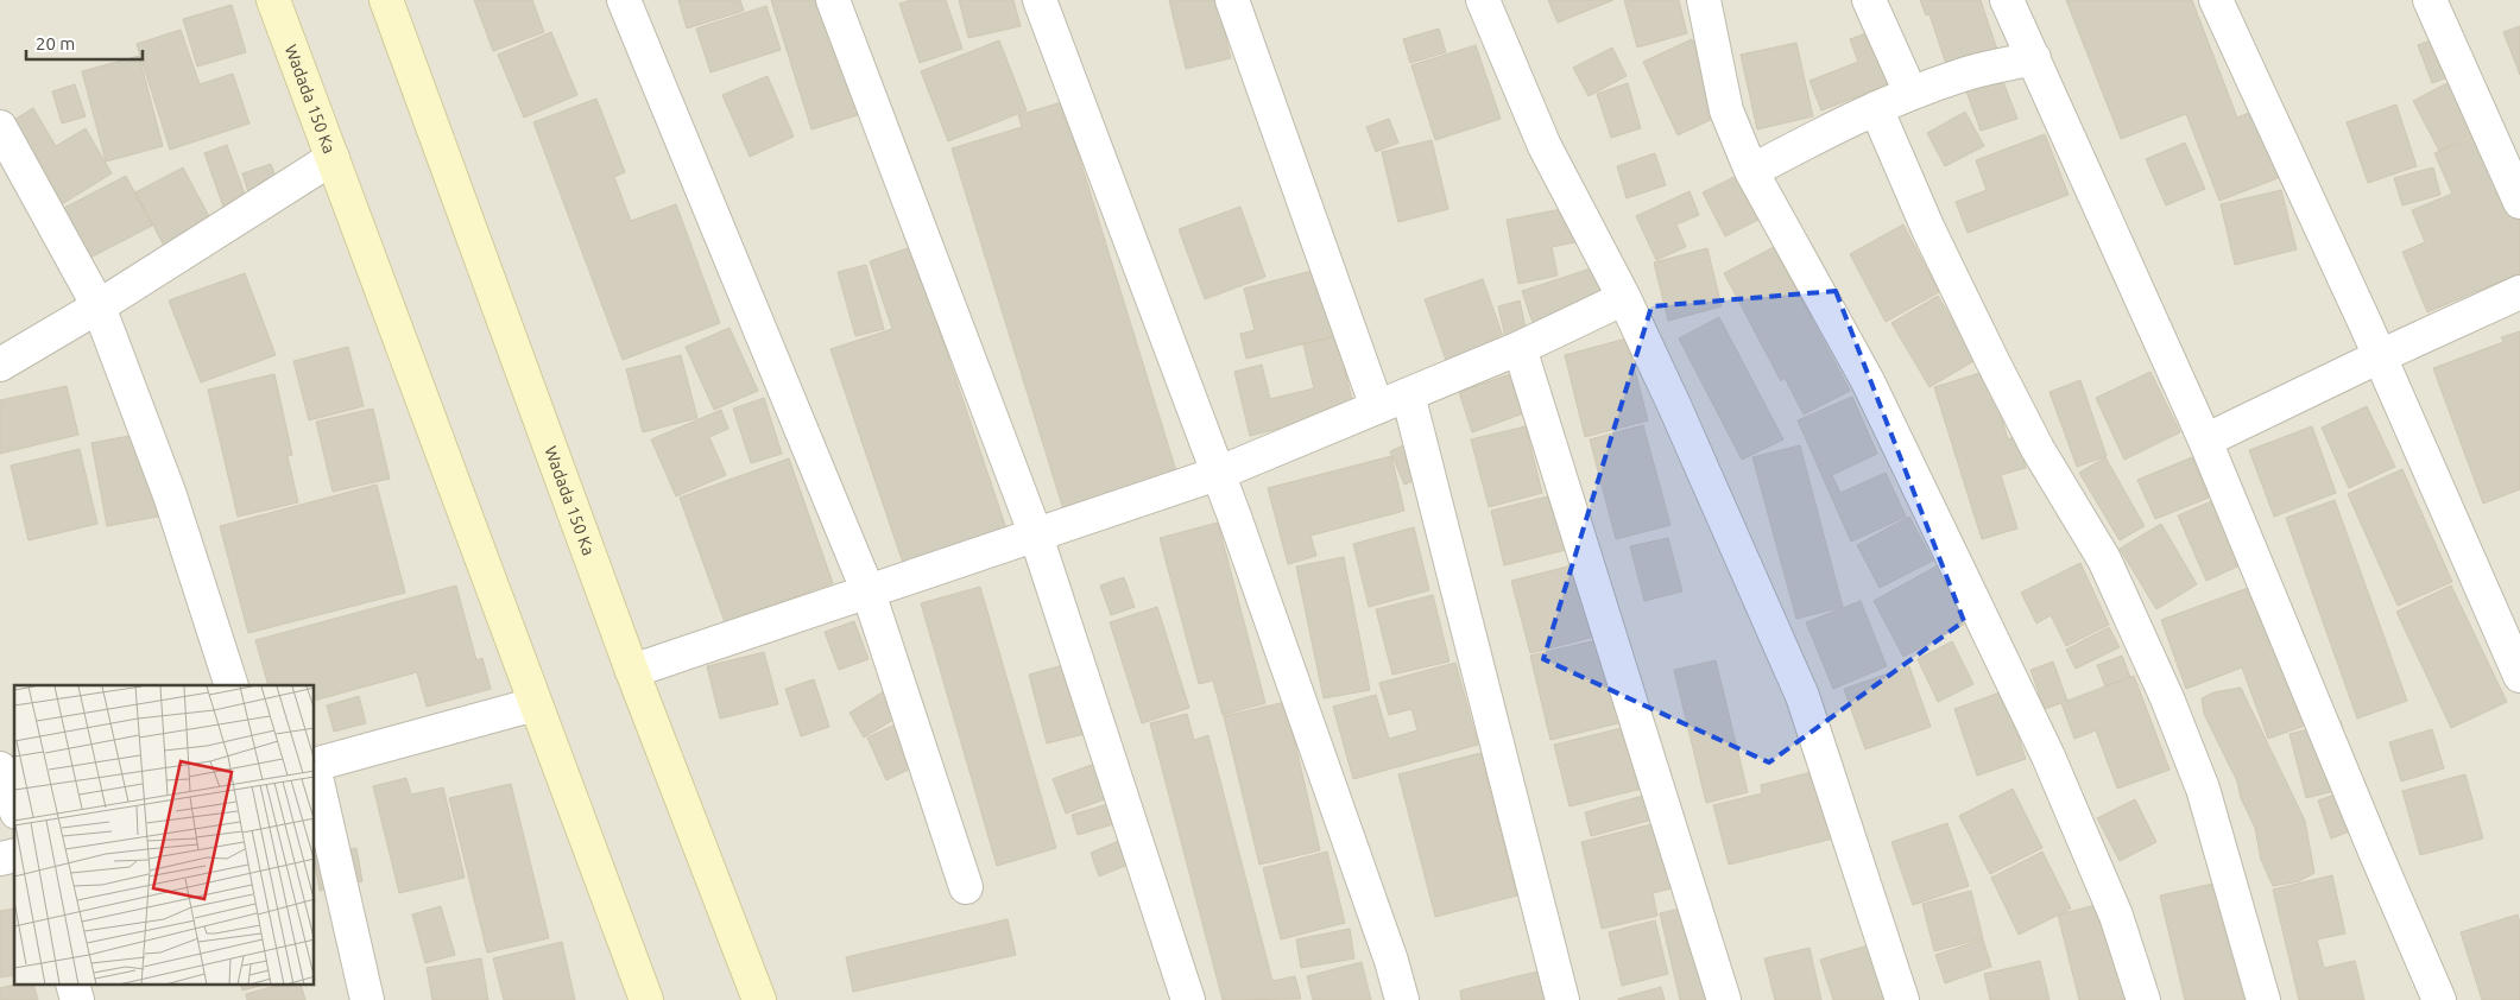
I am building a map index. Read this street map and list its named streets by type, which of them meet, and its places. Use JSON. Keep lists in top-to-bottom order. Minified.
{"streets":{"street":["Wadada 150 Ka"]},"scale_bar":"20 m"}
